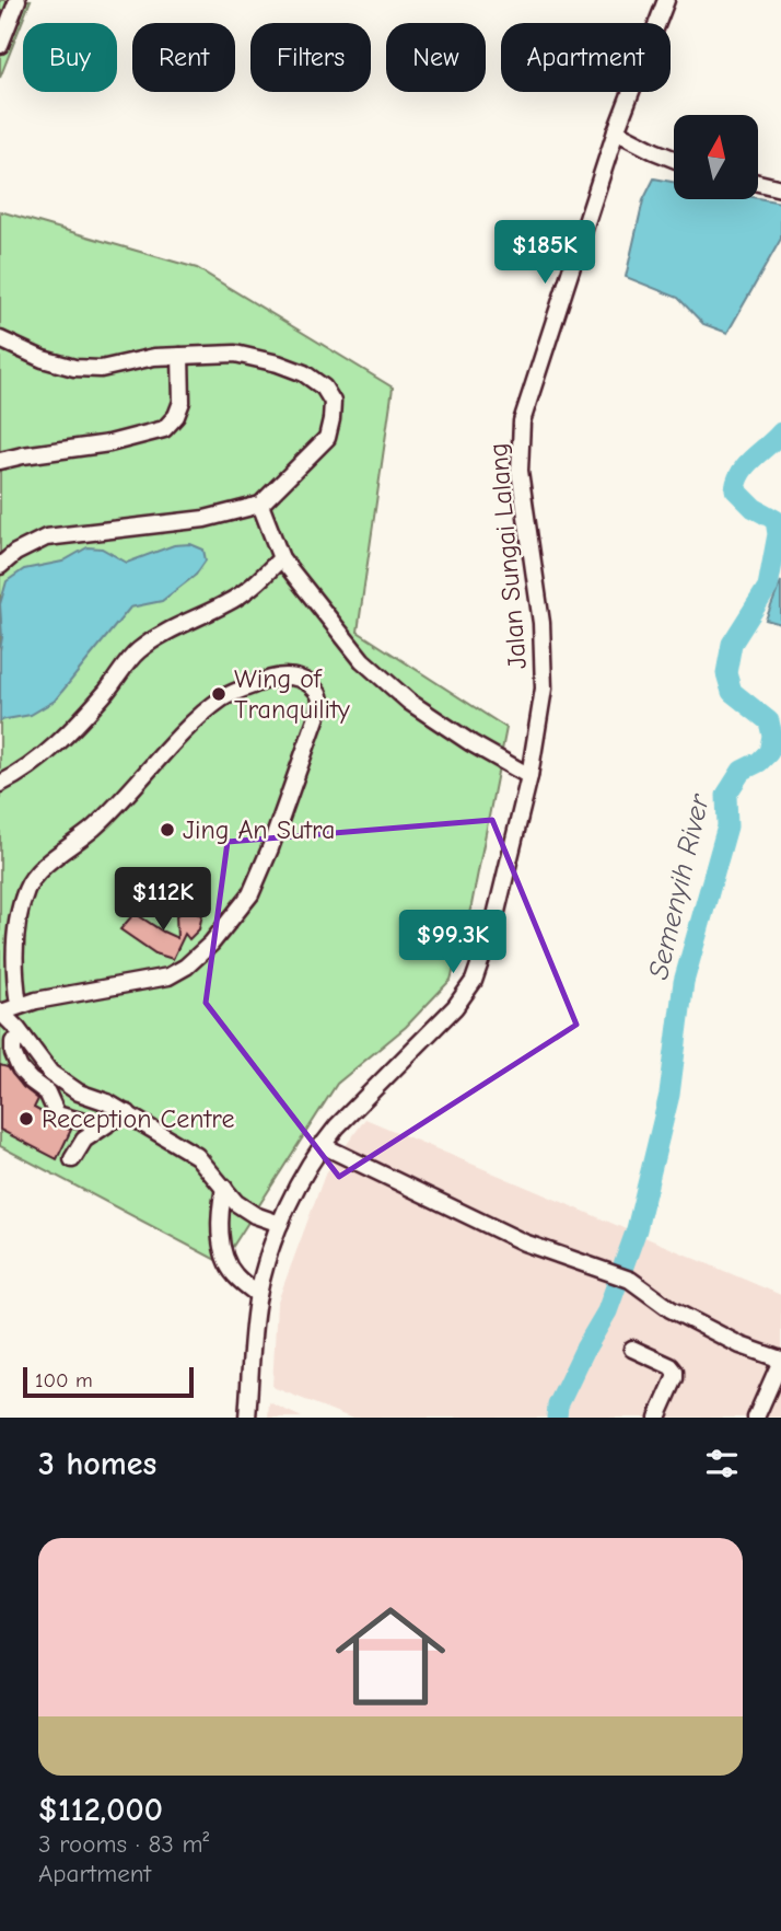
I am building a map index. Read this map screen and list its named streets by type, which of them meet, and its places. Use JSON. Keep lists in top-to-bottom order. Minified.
{"streets":{"street":["Jalan Sungai Lalang"]},"water":["Semenyih River"],"places":["Wing of Tranquility","Jing An Sutra","Reception Centre"],"scale_bar":"100 m","north":"top","page":{"chip":["Buy","Rent","Filters","New","Apartment"],"price":["$185K","$112K","$99.3K"],"scale":"100 m","heading":"3 homes","list":[{"name":"$112,000","note":"3 rooms · 83 m² · Apartment"}]}}
